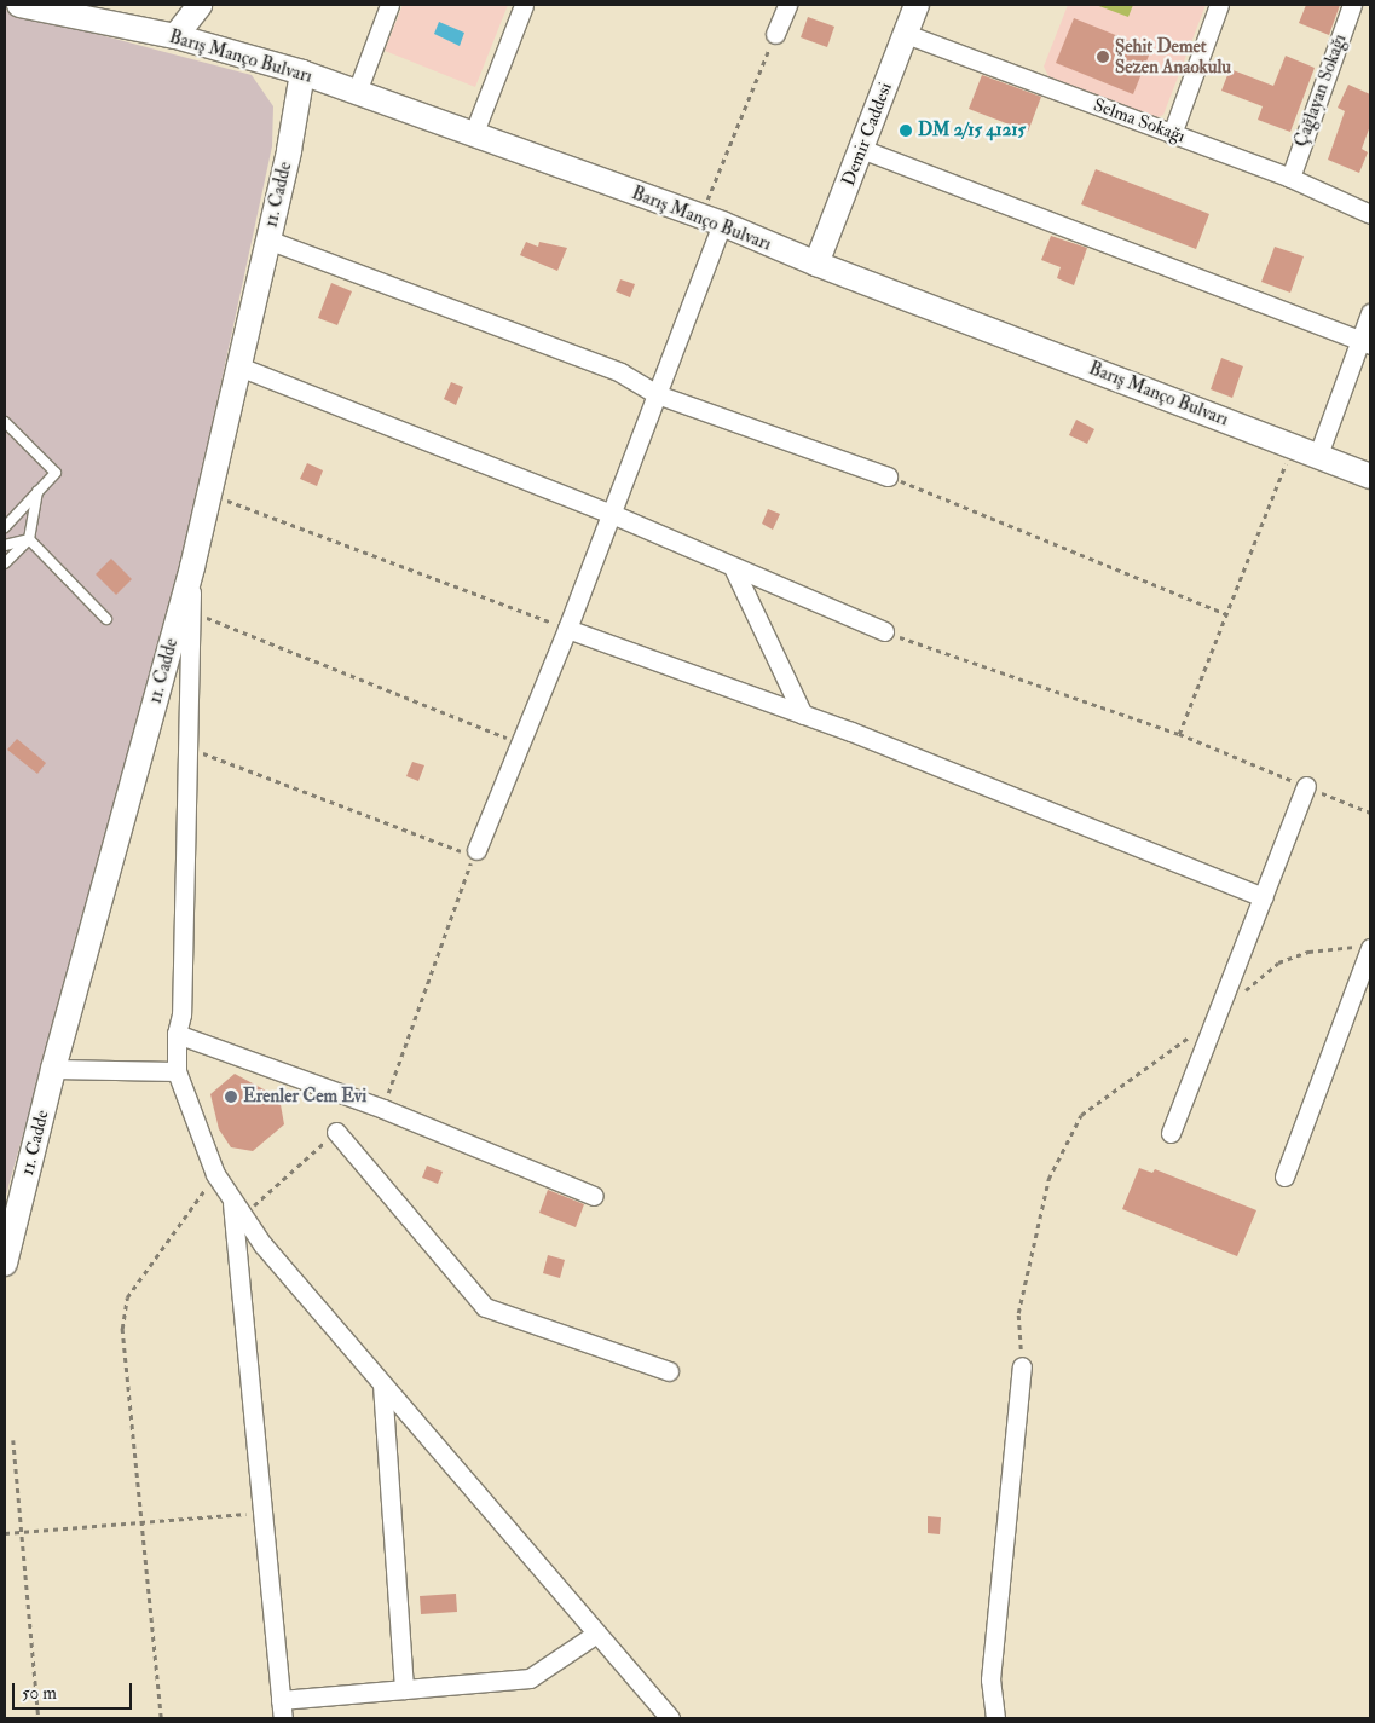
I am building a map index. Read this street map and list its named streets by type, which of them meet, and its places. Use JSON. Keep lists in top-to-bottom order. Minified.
{"streets":{"street":["Barış Manço Bulvarı","Çağlayan Sokağı","Selma Sokağı","Demir Caddesi","11. Cadde"]},"crossings":[["Barış Manço Bulvarı","Demir Caddesi"],["Barış Manço Bulvarı","11. Cadde"],["Çağlayan Sokağı","Selma Sokağı"],["Selma Sokağı","Demir Caddesi"]],"places":["Şehit Demet Sezen Anaokulu","DM 2/15 41215","Erenler Cem Evi"],"scale_bar":"50 m"}
